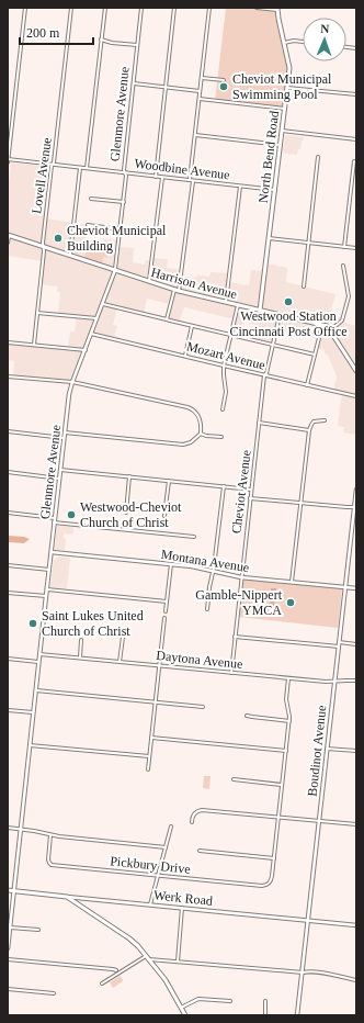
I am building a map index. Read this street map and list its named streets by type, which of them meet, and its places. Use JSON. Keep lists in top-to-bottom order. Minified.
{"streets":{"main road":["North Bend Road","Harrison Avenue","Werk Road"],"street":["Glenmore Avenue","Woodbine Avenue","Lovell Avenue","Mozart Avenue","Cheviot Avenue","Montana Avenue","Daytona Avenue","Boudinot Avenue","Pickbury Drive"]},"crossings":[["Glenmore Avenue","Woodbine Avenue"],["Glenmore Avenue","Harrison Avenue"],["Glenmore Avenue","Mozart Avenue"],["Glenmore Avenue","Montana Avenue"],["Glenmore Avenue","Daytona Avenue"],["Glenmore Avenue","Werk Road"],["North Bend Road","Woodbine Avenue"],["North Bend Road","Harrison Avenue"],["Woodbine Avenue","Lovell Avenue"],["Lovell Avenue","Harrison Avenue"],["Harrison Avenue","Cheviot Avenue"],["Mozart Avenue","Cheviot Avenue"],["Cheviot Avenue","Montana Avenue"],["Cheviot Avenue","Daytona Avenue"],["Montana Avenue","Boudinot Avenue"],["Daytona Avenue","Boudinot Avenue"],["Boudinot Avenue","Werk Road"]],"places":["Cheviot Municipal Swimming Pool","Cheviot Municipal Building","Westwood Station Cincinnati Post Office","Westwood-Cheviot Church of Christ","Gamble-Nippert YMCA","Saint Lukes United Church of Christ"],"scale_bar":"200 m","north":"top"}
